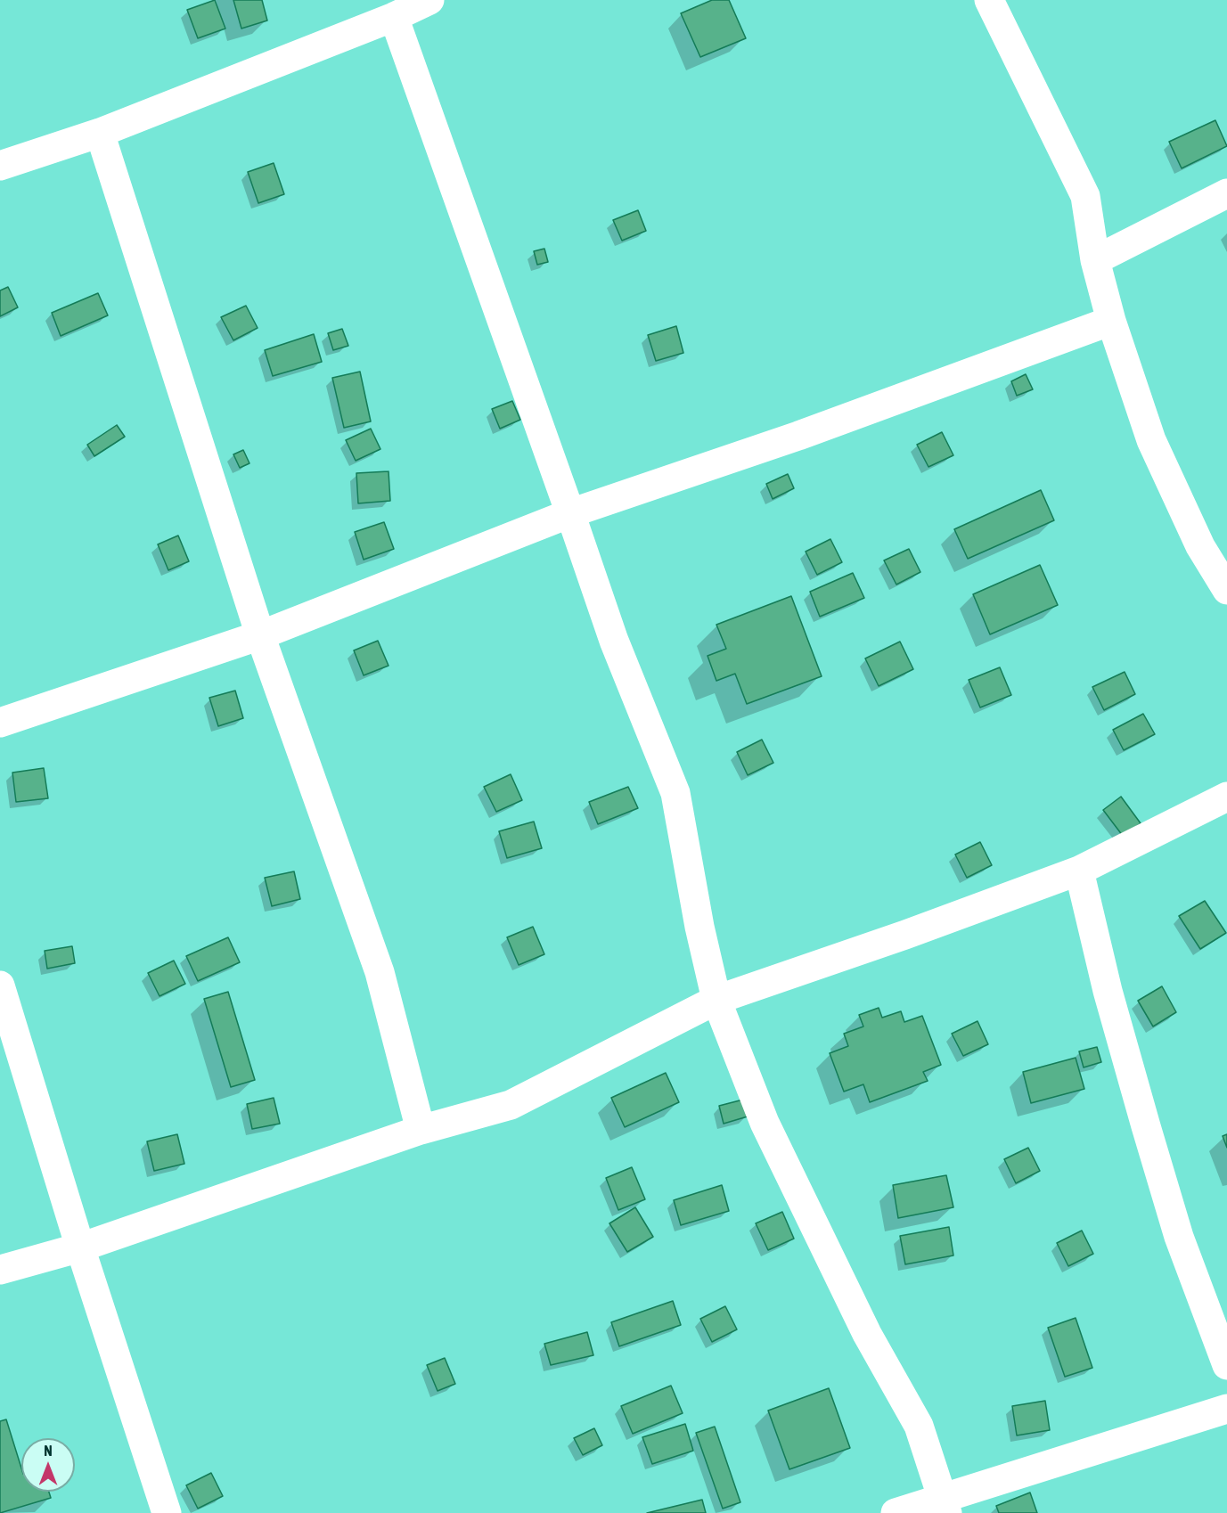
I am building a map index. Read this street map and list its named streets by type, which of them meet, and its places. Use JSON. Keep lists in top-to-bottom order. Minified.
{"north":"top"}
